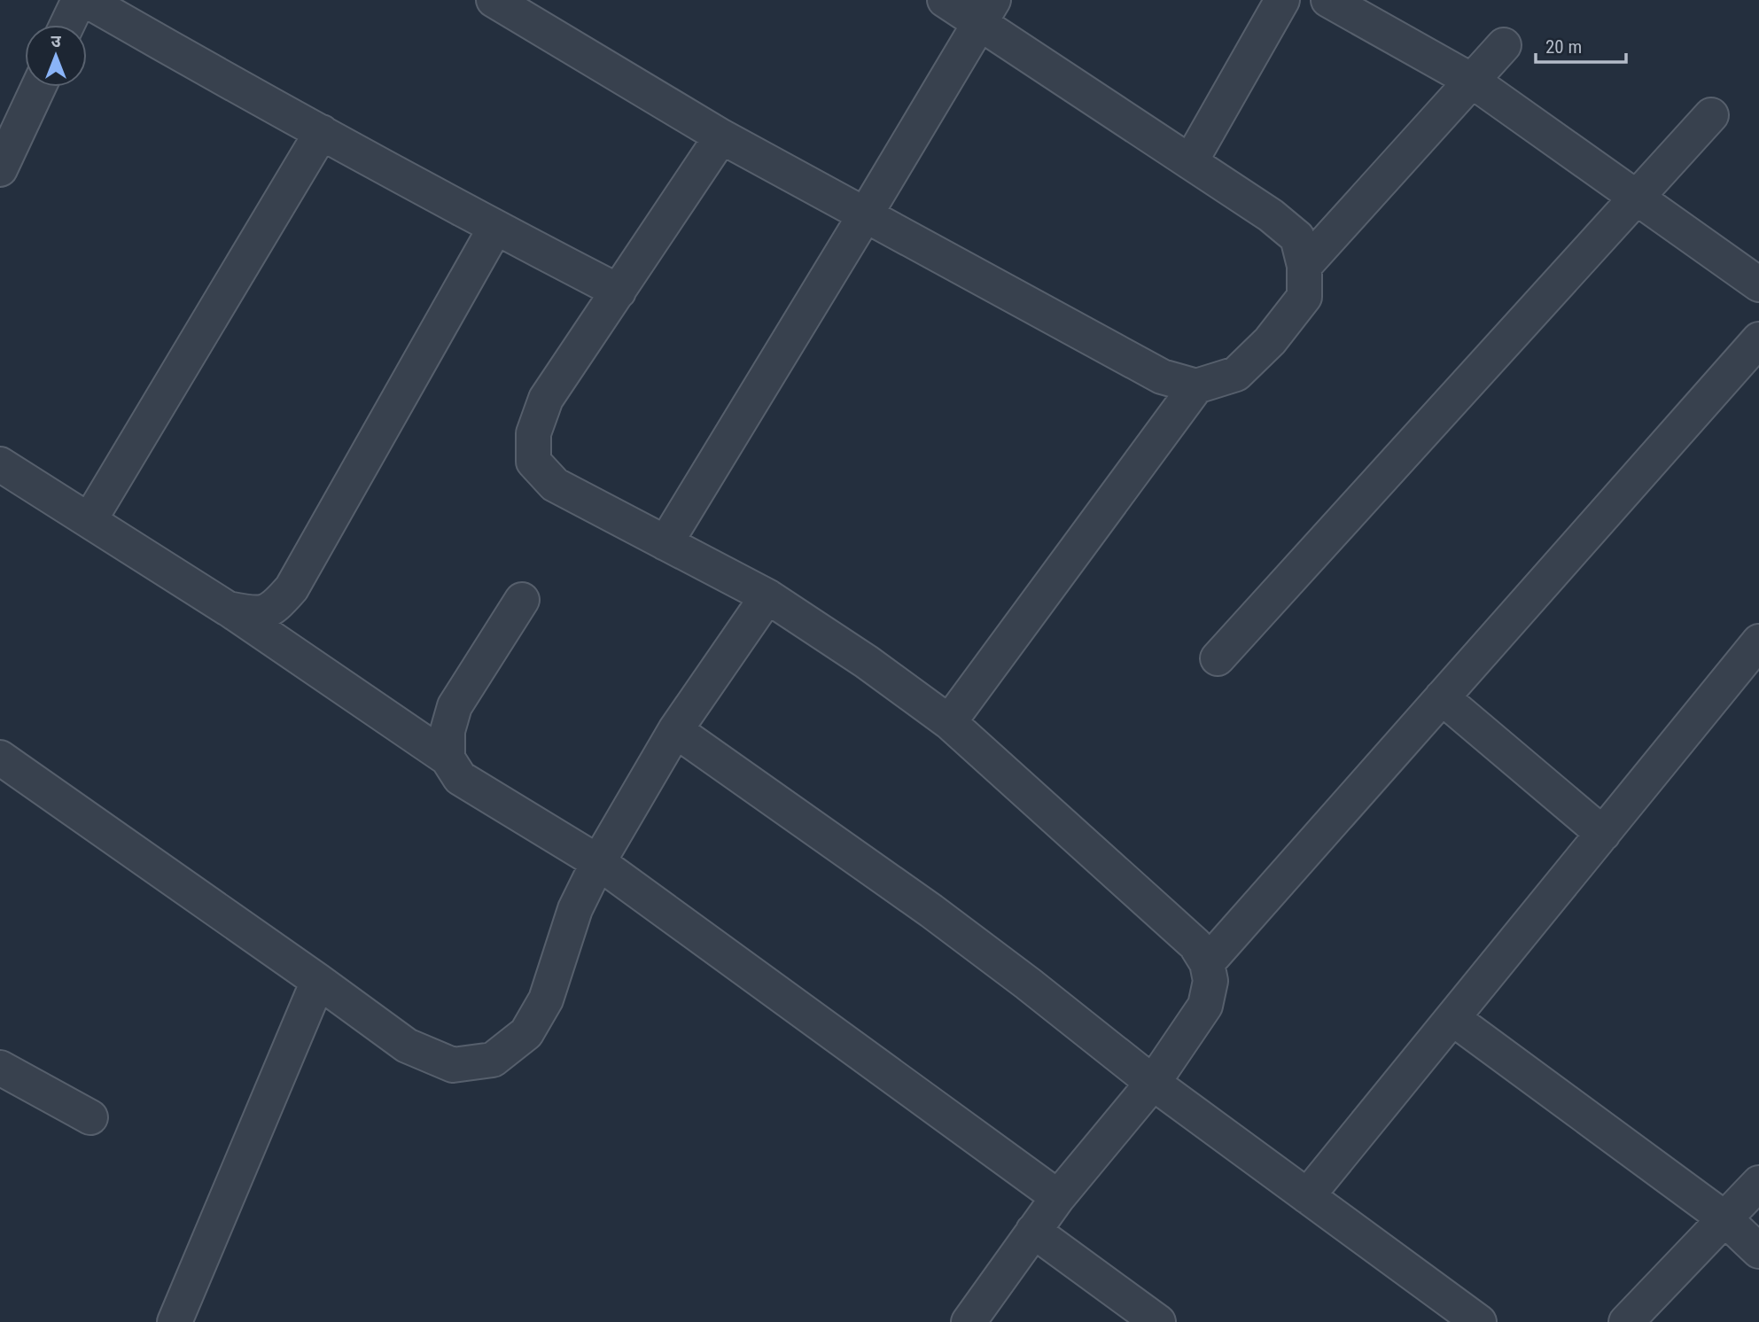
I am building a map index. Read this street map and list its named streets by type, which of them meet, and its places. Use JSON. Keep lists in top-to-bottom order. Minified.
{"scale_bar":"20 m","north":"top"}
